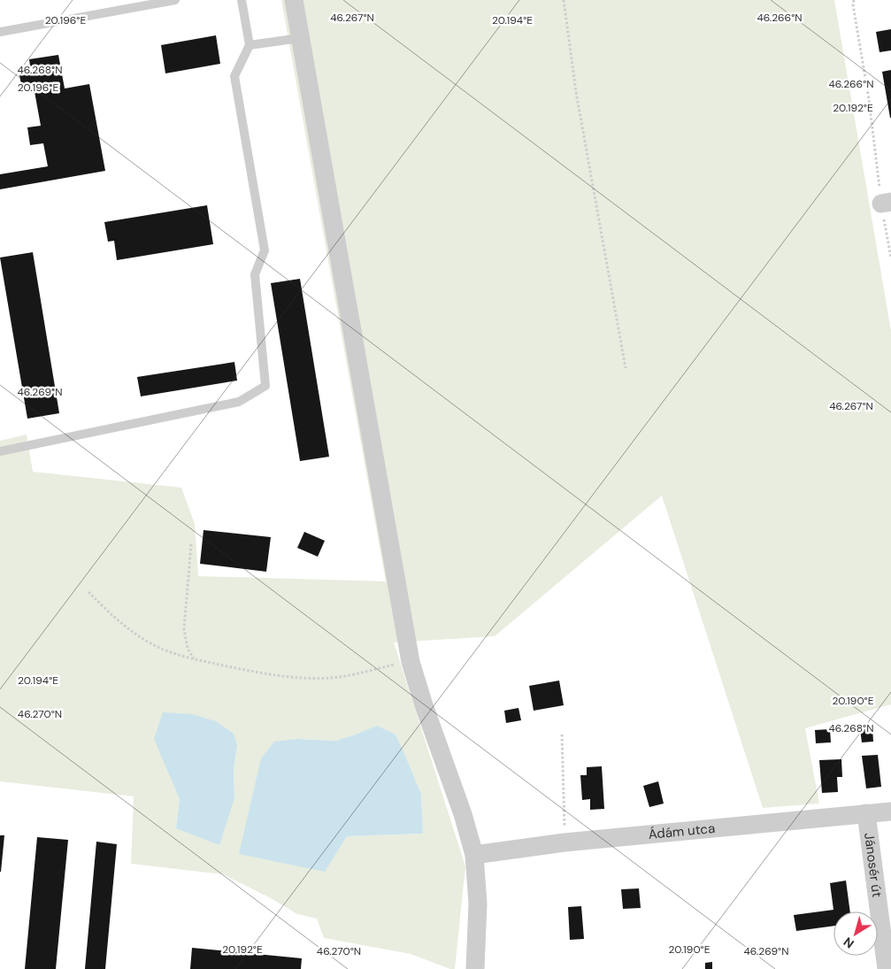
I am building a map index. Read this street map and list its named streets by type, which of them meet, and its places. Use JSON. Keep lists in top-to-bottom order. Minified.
{"streets":{"street":["Ádám utca","Jánosér út"]},"crossings":[["Ádám utca","Jánosér út"]],"north":"bottom left","coordinates":["46.267°N","46.266°N","20.196°E","20.194°E","46.268°N","20.192°E","46.269°N","20.190°E","46.270°N"]}
